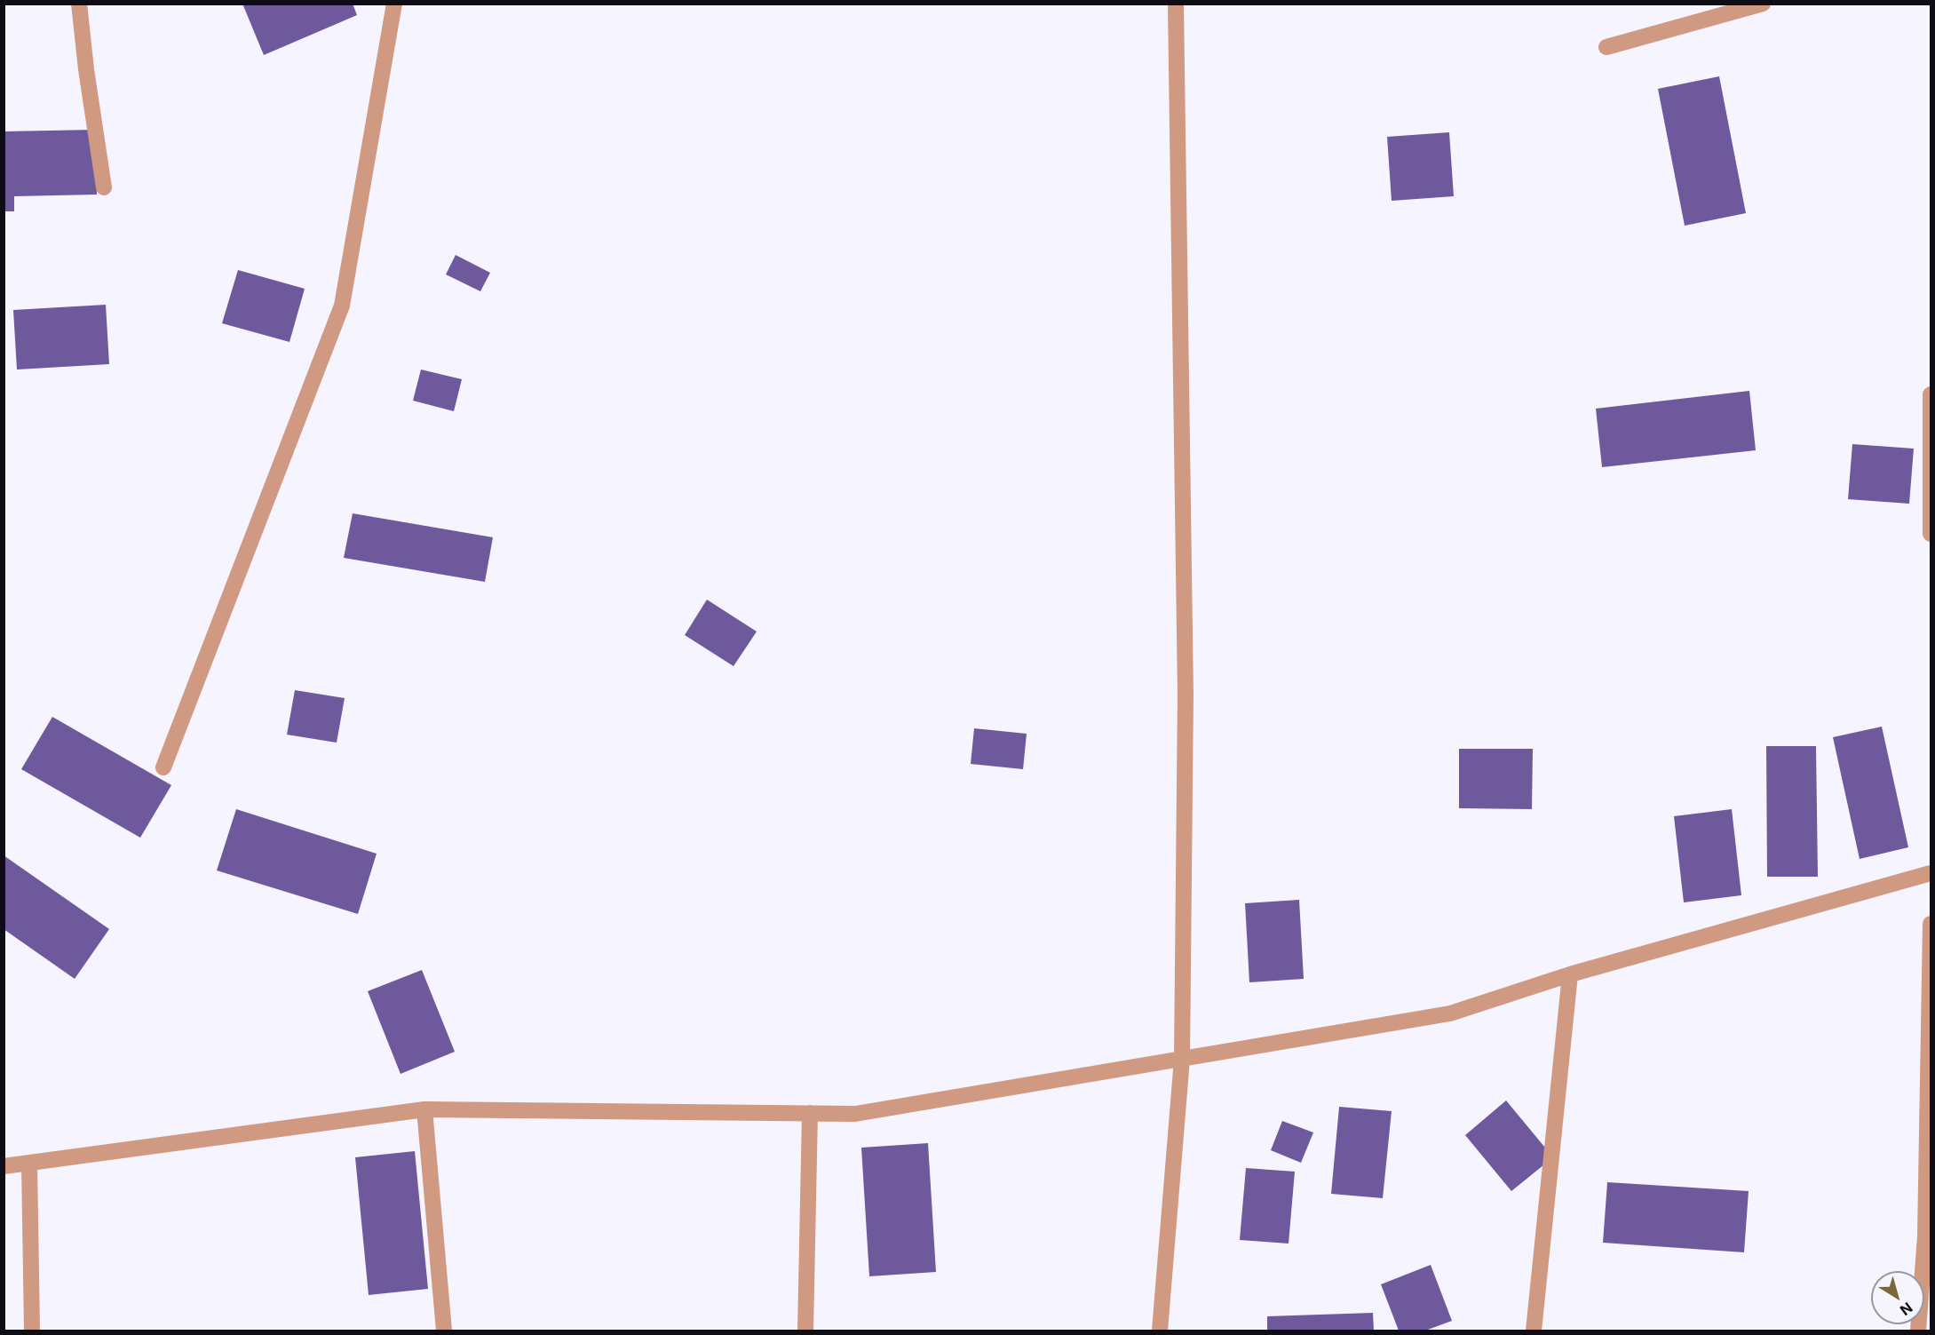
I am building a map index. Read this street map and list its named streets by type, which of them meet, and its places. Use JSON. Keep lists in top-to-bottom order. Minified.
{"north":"bottom right"}
